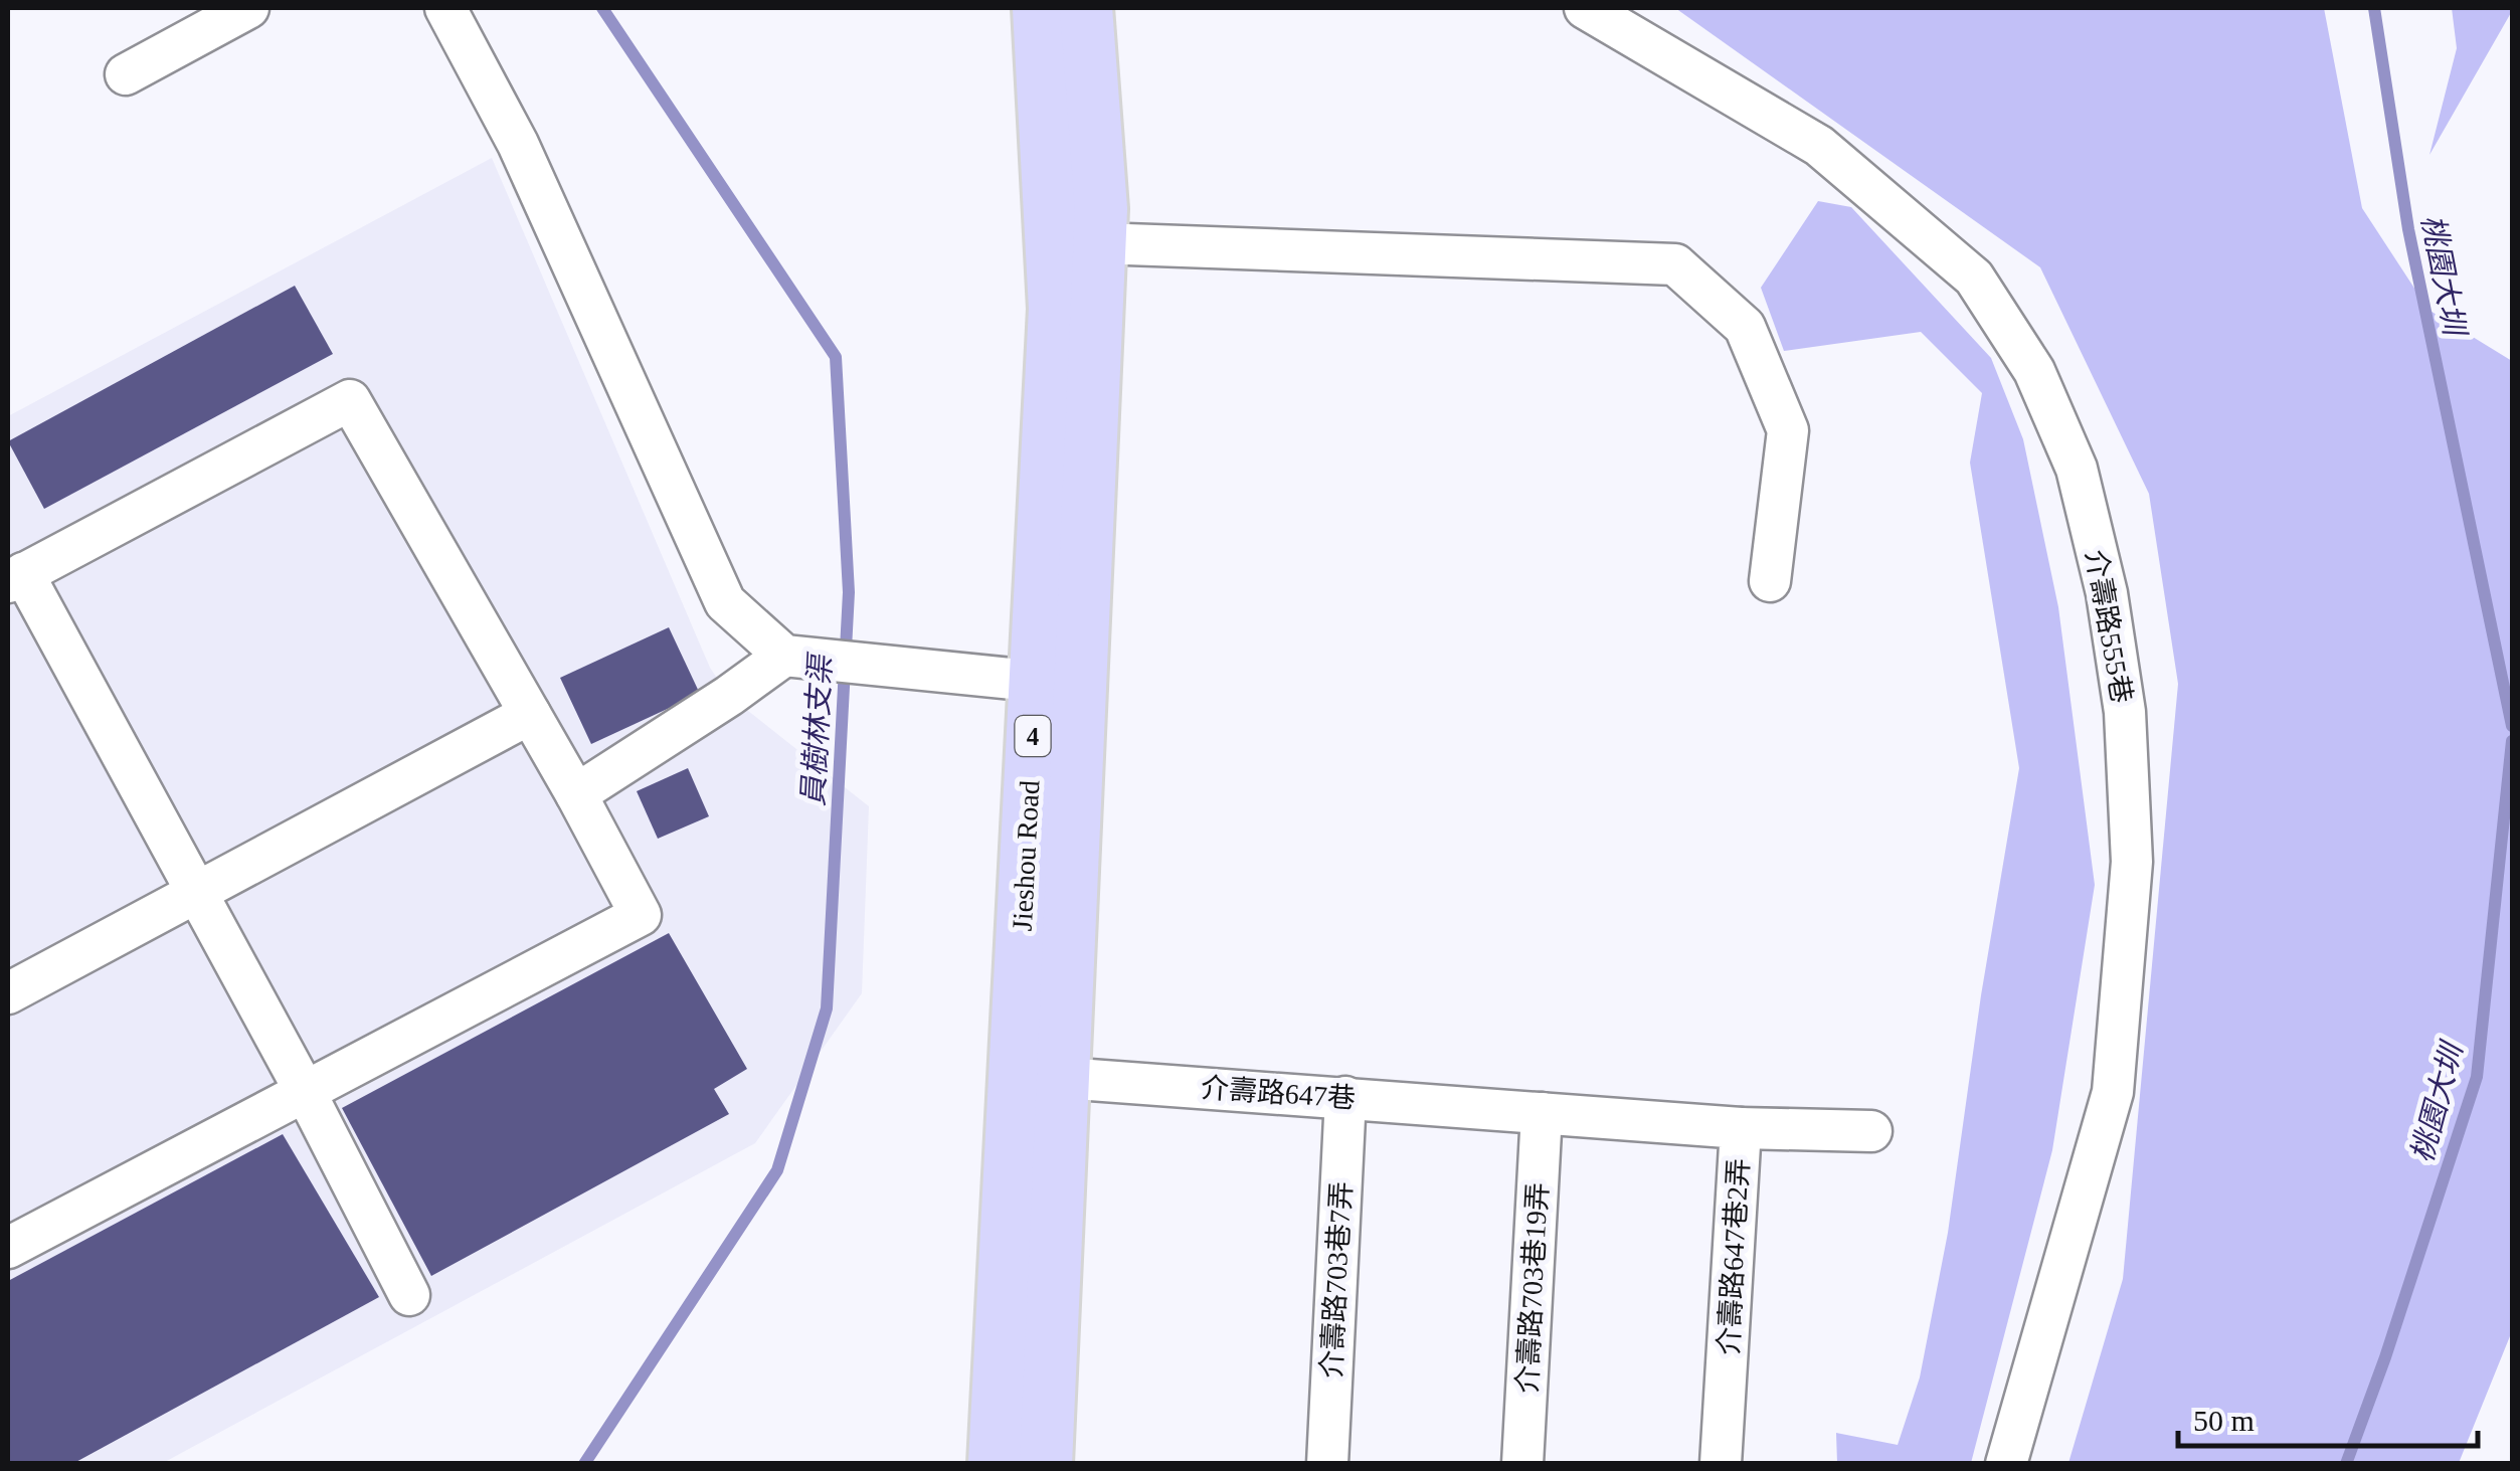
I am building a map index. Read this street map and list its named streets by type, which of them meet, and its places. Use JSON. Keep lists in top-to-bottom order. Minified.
{"streets":{"main road":["4","Jieshou Road"],"street":["介壽路555巷","介壽路647巷","介壽路647巷2弄","介壽路703巷7弄","介壽路703巷19弄"]},"crossings":[["Jieshou Road","介壽路647巷"],["介壽路647巷","介壽路647巷2弄"],["介壽路647巷","介壽路703巷7弄"],["介壽路647巷","介壽路703巷19弄"],["介壽路647巷2弄","介壽路703巷19弄"]],"water":["桃園大圳","員樹林支渠"],"scale_bar":"50 m"}
